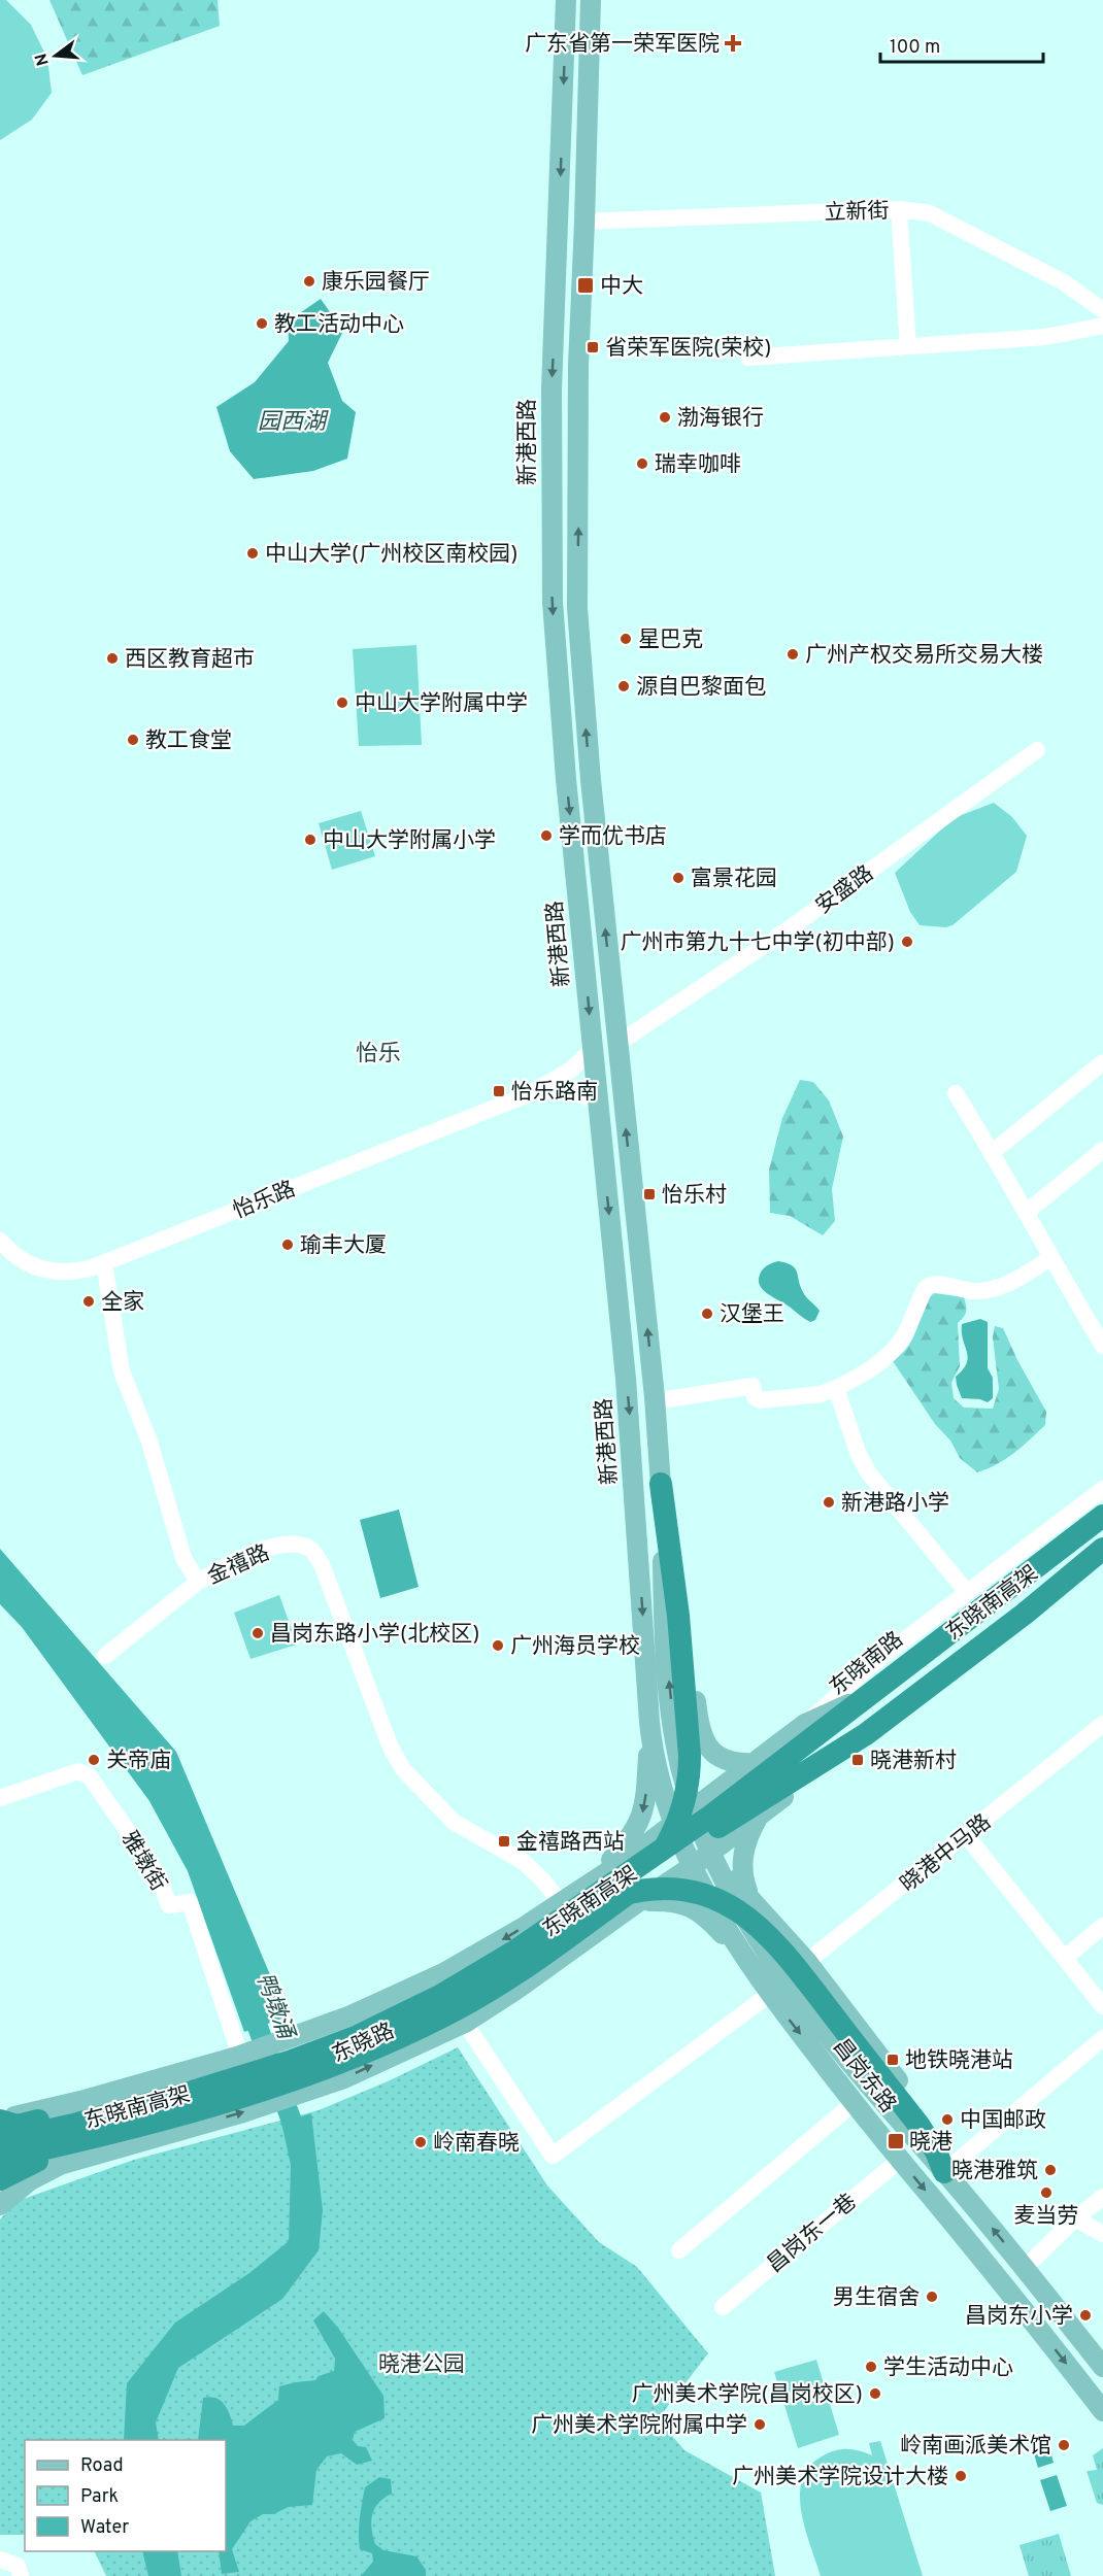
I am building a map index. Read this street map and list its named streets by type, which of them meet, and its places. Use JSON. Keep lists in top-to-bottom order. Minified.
{"streets":{"highway":["东晓南高架"],"main road":["新港西路","东晓南路","东晓路","昌岗东路"],"street":["立新街","安盛路","怡乐路","金禧路","晓港中马路","雅墩街","昌岗东一巷"]},"crossings":[["立新街","新港西路"],["新港西路","安盛路"],["新港西路","东晓南高架"],["新港西路","东晓南路"],["新港西路","东晓路"],["新港西路","昌岗东路"],["怡乐路","金禧路"],["金禧路","东晓路"],["东晓南高架","东晓南路"],["东晓南高架","东晓路"],["东晓南高架","昌岗东路"],["东晓南路","东晓路"],["东晓南路","昌岗东路"],["晓港中马路","昌岗东路"],["雅墩街","东晓路"],["东晓路","昌岗东路"],["昌岗东路","昌岗东一巷"]],"districts":["怡乐"],"water":["园西湖","鸭墩涌"],"parks":["晓港公园"],"places":{"health":["广东省第一荣军医院"],"other":["康乐园餐厅","教工活动中心","渤海银行","瑞幸咖啡","中山大学(广州校区南校园)","星巴克","广州产权交易所交易大楼","西区教育超市","源自巴黎面包","中山大学附属中学","教工食堂","学而优书店","中山大学附属小学","富景花园","广州市第九十七中学(初中部)","瑜丰大厦","全家","汉堡王","新港路小学","昌岗东路小学(北校区)","广州海员学校","关帝庙","中国邮政","岭南春晓","晓港雅筑","麦当劳","男生宿舍","昌岗东小学","学生活动中心","广州美术学院(昌岗校区)","广州美术学院附属中学","岭南画派美术馆","广州美术学院设计大楼"],"transit":["中大","省荣军医院(荣校)","怡乐路南","怡乐村","晓港新村","金禧路西站","地铁晓港站","晓港"]},"legend":["Road","Park","Water"],"scale_bar":"100 m","north":"left"}
